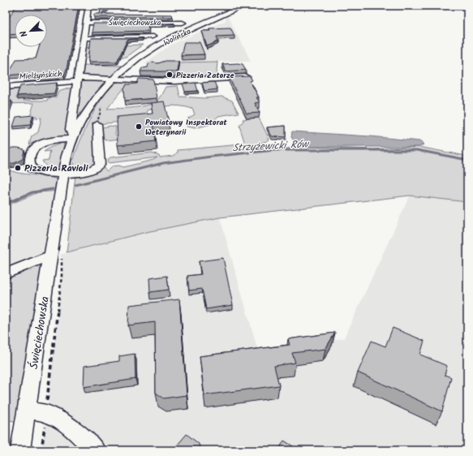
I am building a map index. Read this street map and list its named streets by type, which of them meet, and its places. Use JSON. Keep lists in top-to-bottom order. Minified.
{"streets":{"street":["Święciechowska","Wolińska","Mielżyńskich"]},"crossings":[["Święciechowska","Wolińska"],["Święciechowska","Mielżyńskich"]],"water":["Strzyżewicki Rów"],"places":["Pizzeria Zatorze","Powiatowy Inspektorat Weterynarii","Pizzeria Ravioli"],"north":"bottom left"}
